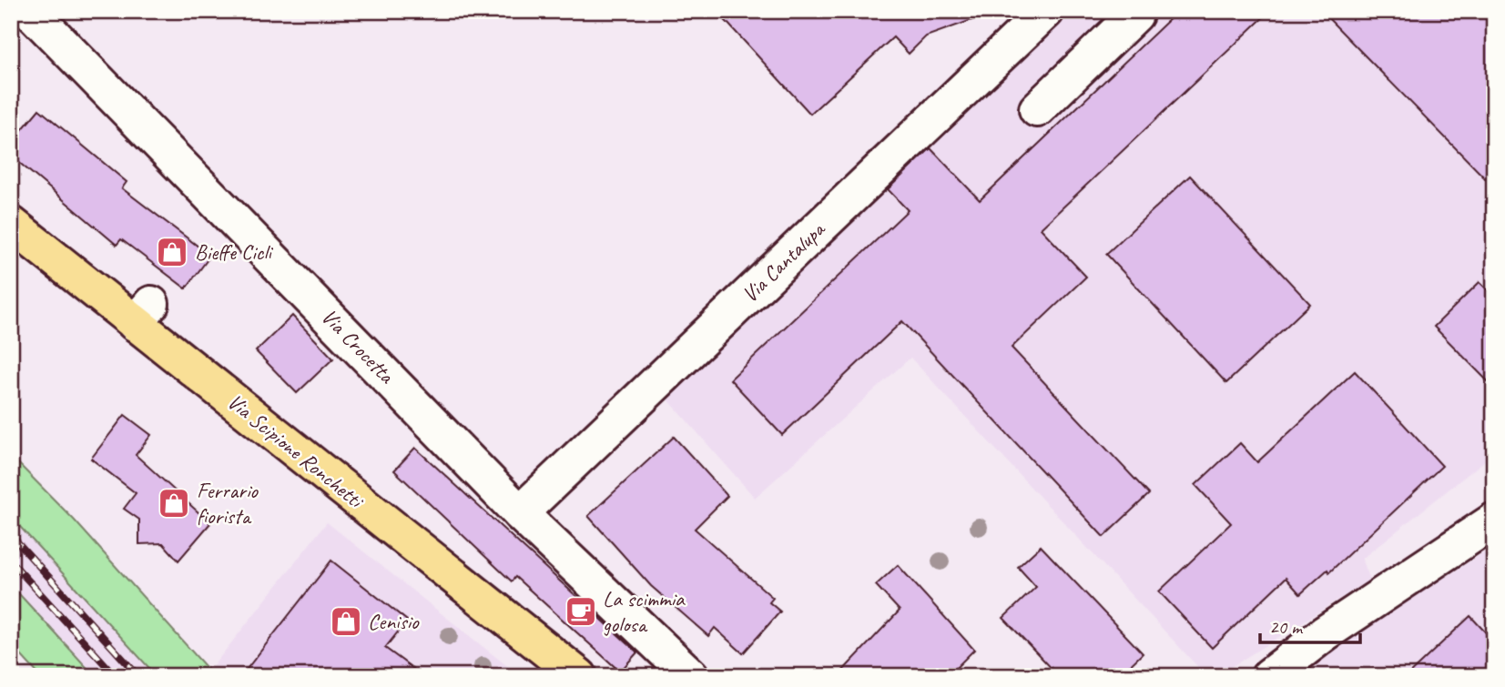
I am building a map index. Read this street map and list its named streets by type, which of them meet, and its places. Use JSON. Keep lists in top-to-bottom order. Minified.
{"streets":{"main road":["Via Scipione Ronchetti"],"street":["Via Cantalupa","Via Crocetta"]},"crossings":[["Via Cantalupa","Via Crocetta"]],"places":{"shop":["Bieffe Cicli","Ferrario fiorista","Cenisio"],"cafe":["La scimmia golosa"]},"scale_bar":"20 m"}
